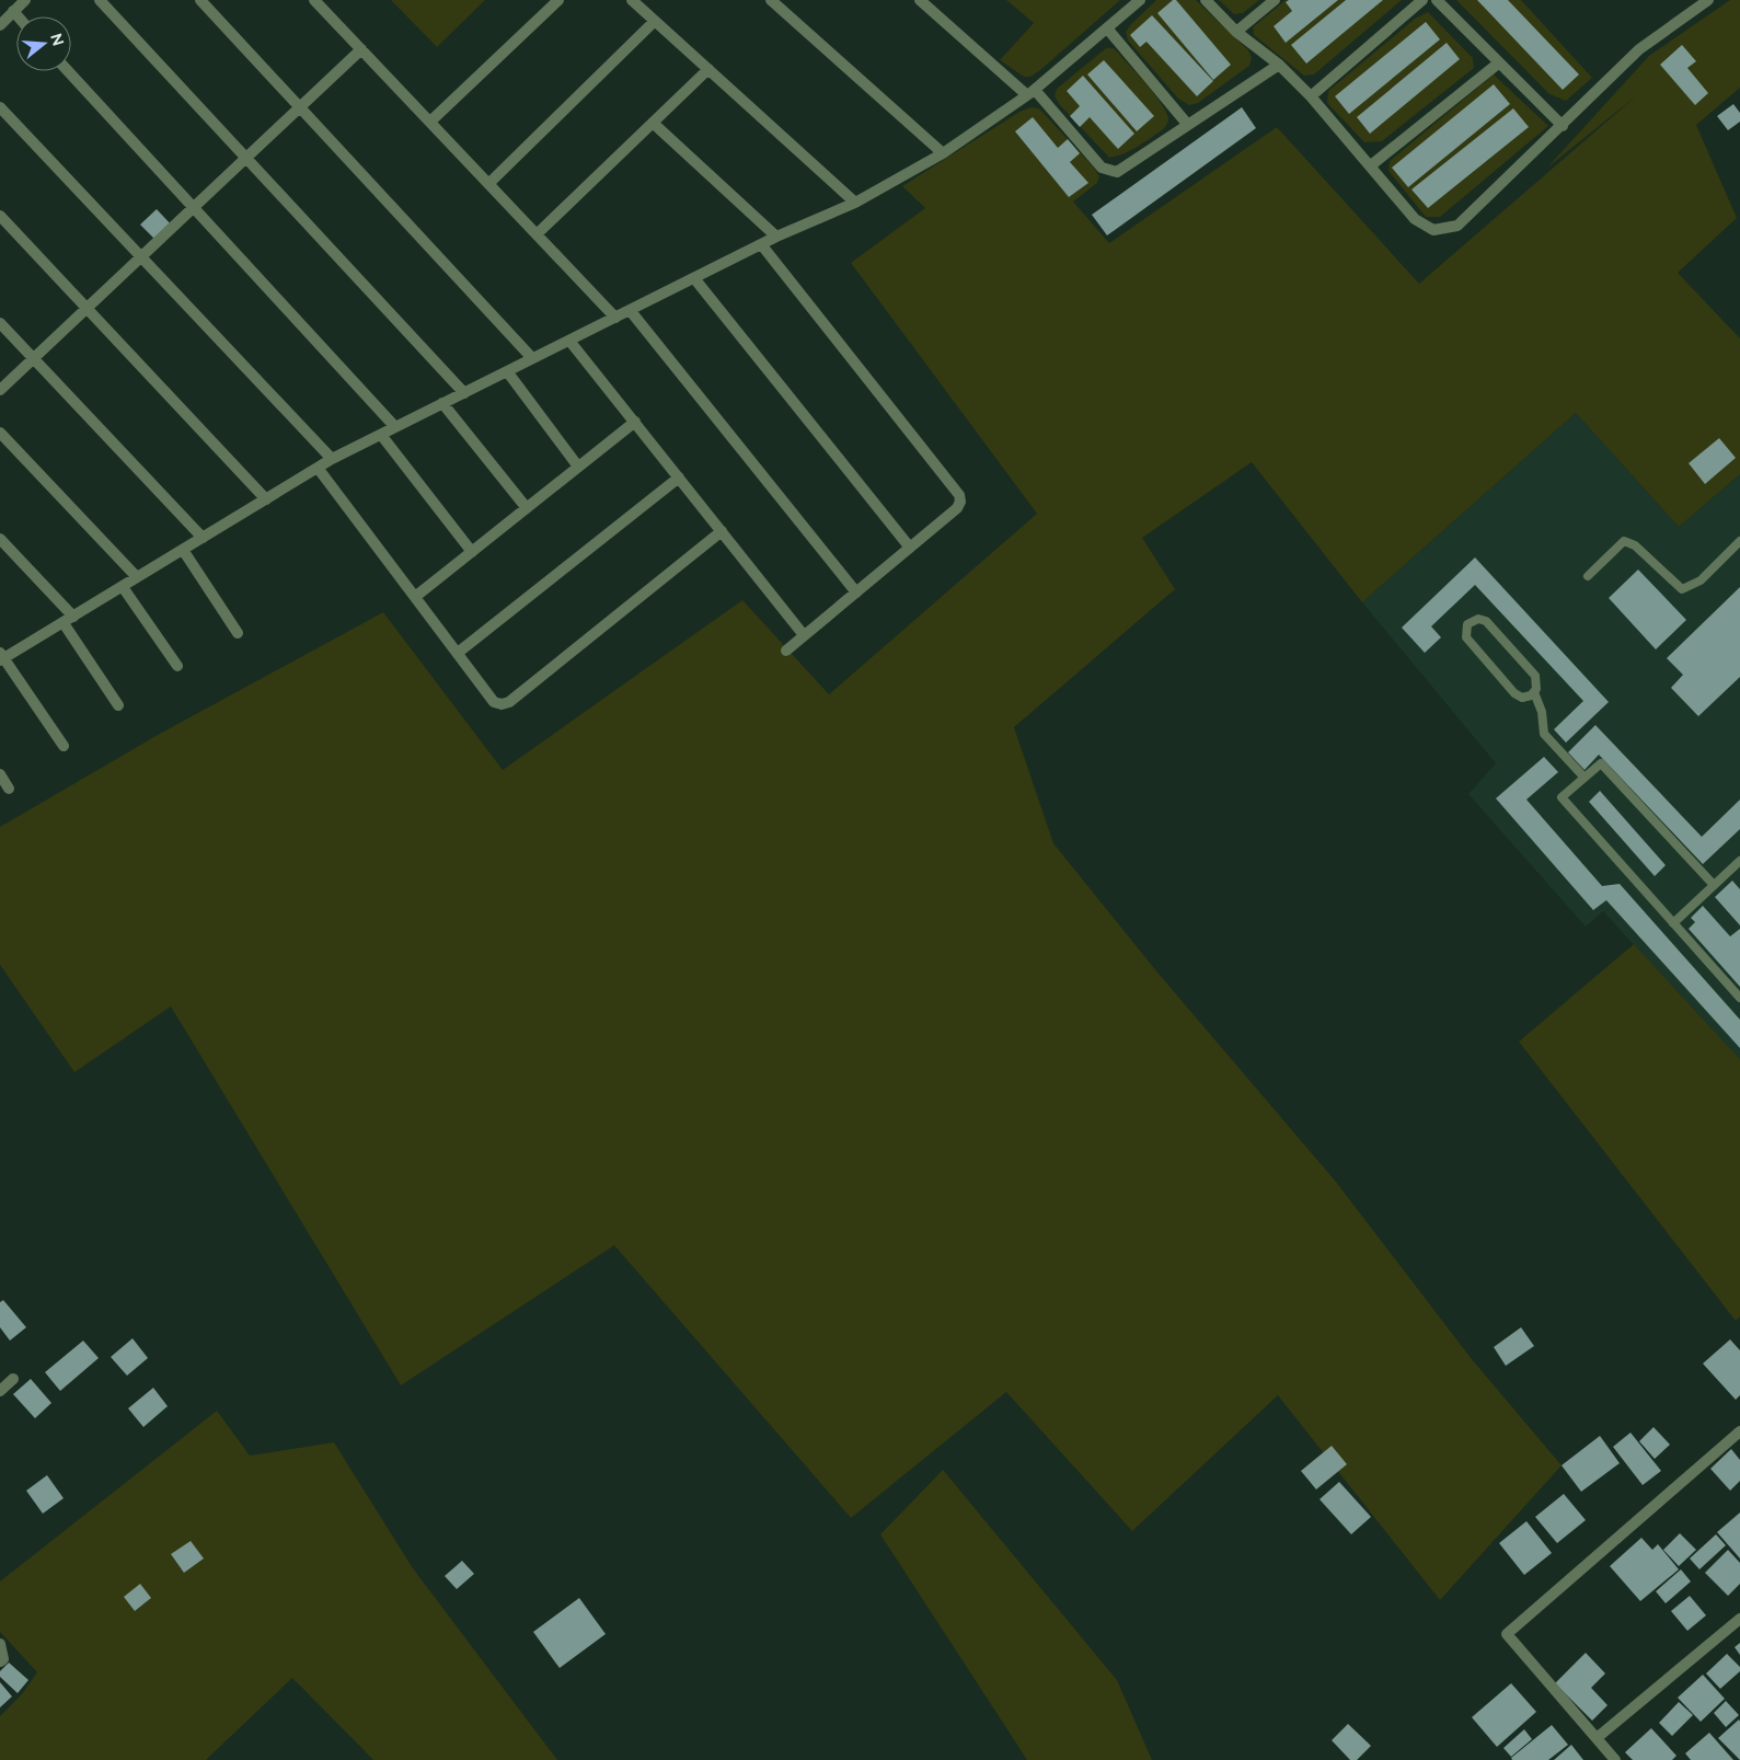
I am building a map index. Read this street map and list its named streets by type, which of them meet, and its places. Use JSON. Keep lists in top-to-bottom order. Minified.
{"north":"right"}
